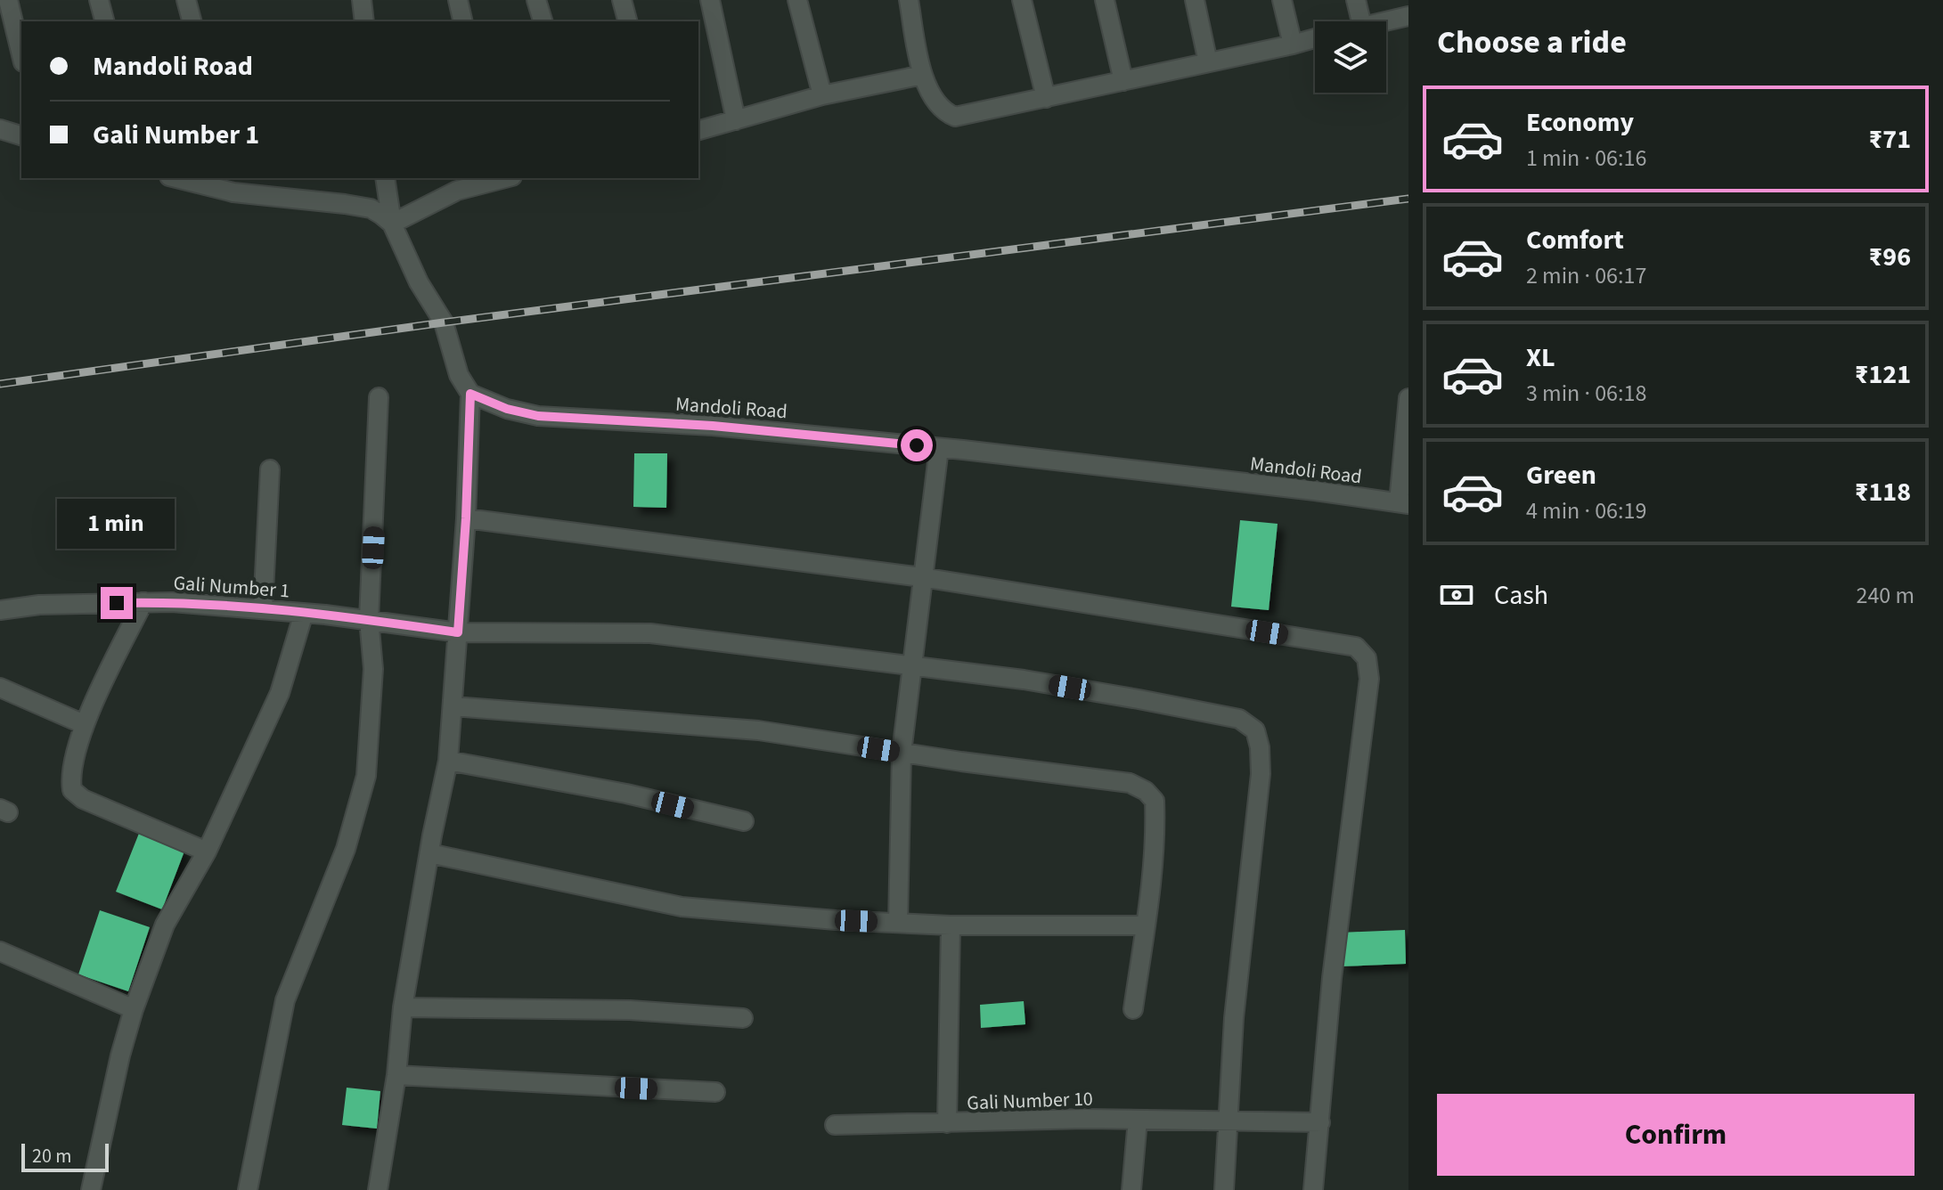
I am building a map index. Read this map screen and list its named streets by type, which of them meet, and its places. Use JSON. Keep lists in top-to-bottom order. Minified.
{"streets":{"street":["Mandoli Road","Gali Number 1","Gali Number 10"]},"crossings":[["Gali Number 1","Gali Number 10"]],"scale_bar":"20 m","page":{"heading":"Choose a ride","banner":["Mandoli Road","Gali Number 1"],"list":[{"name":"Economy","note":"1 min · 06:16","value":"₹71"},{"name":"Comfort","note":"2 min · 06:17","value":"₹96"},{"name":"XL","note":"3 min · 06:18","value":"₹121"},{"name":"Green","note":"4 min · 06:19","value":"₹118"}],"bubble":"1 min","pay":["Cash","240 m"],"buttons":"Confirm","scale":"20 m"}}
